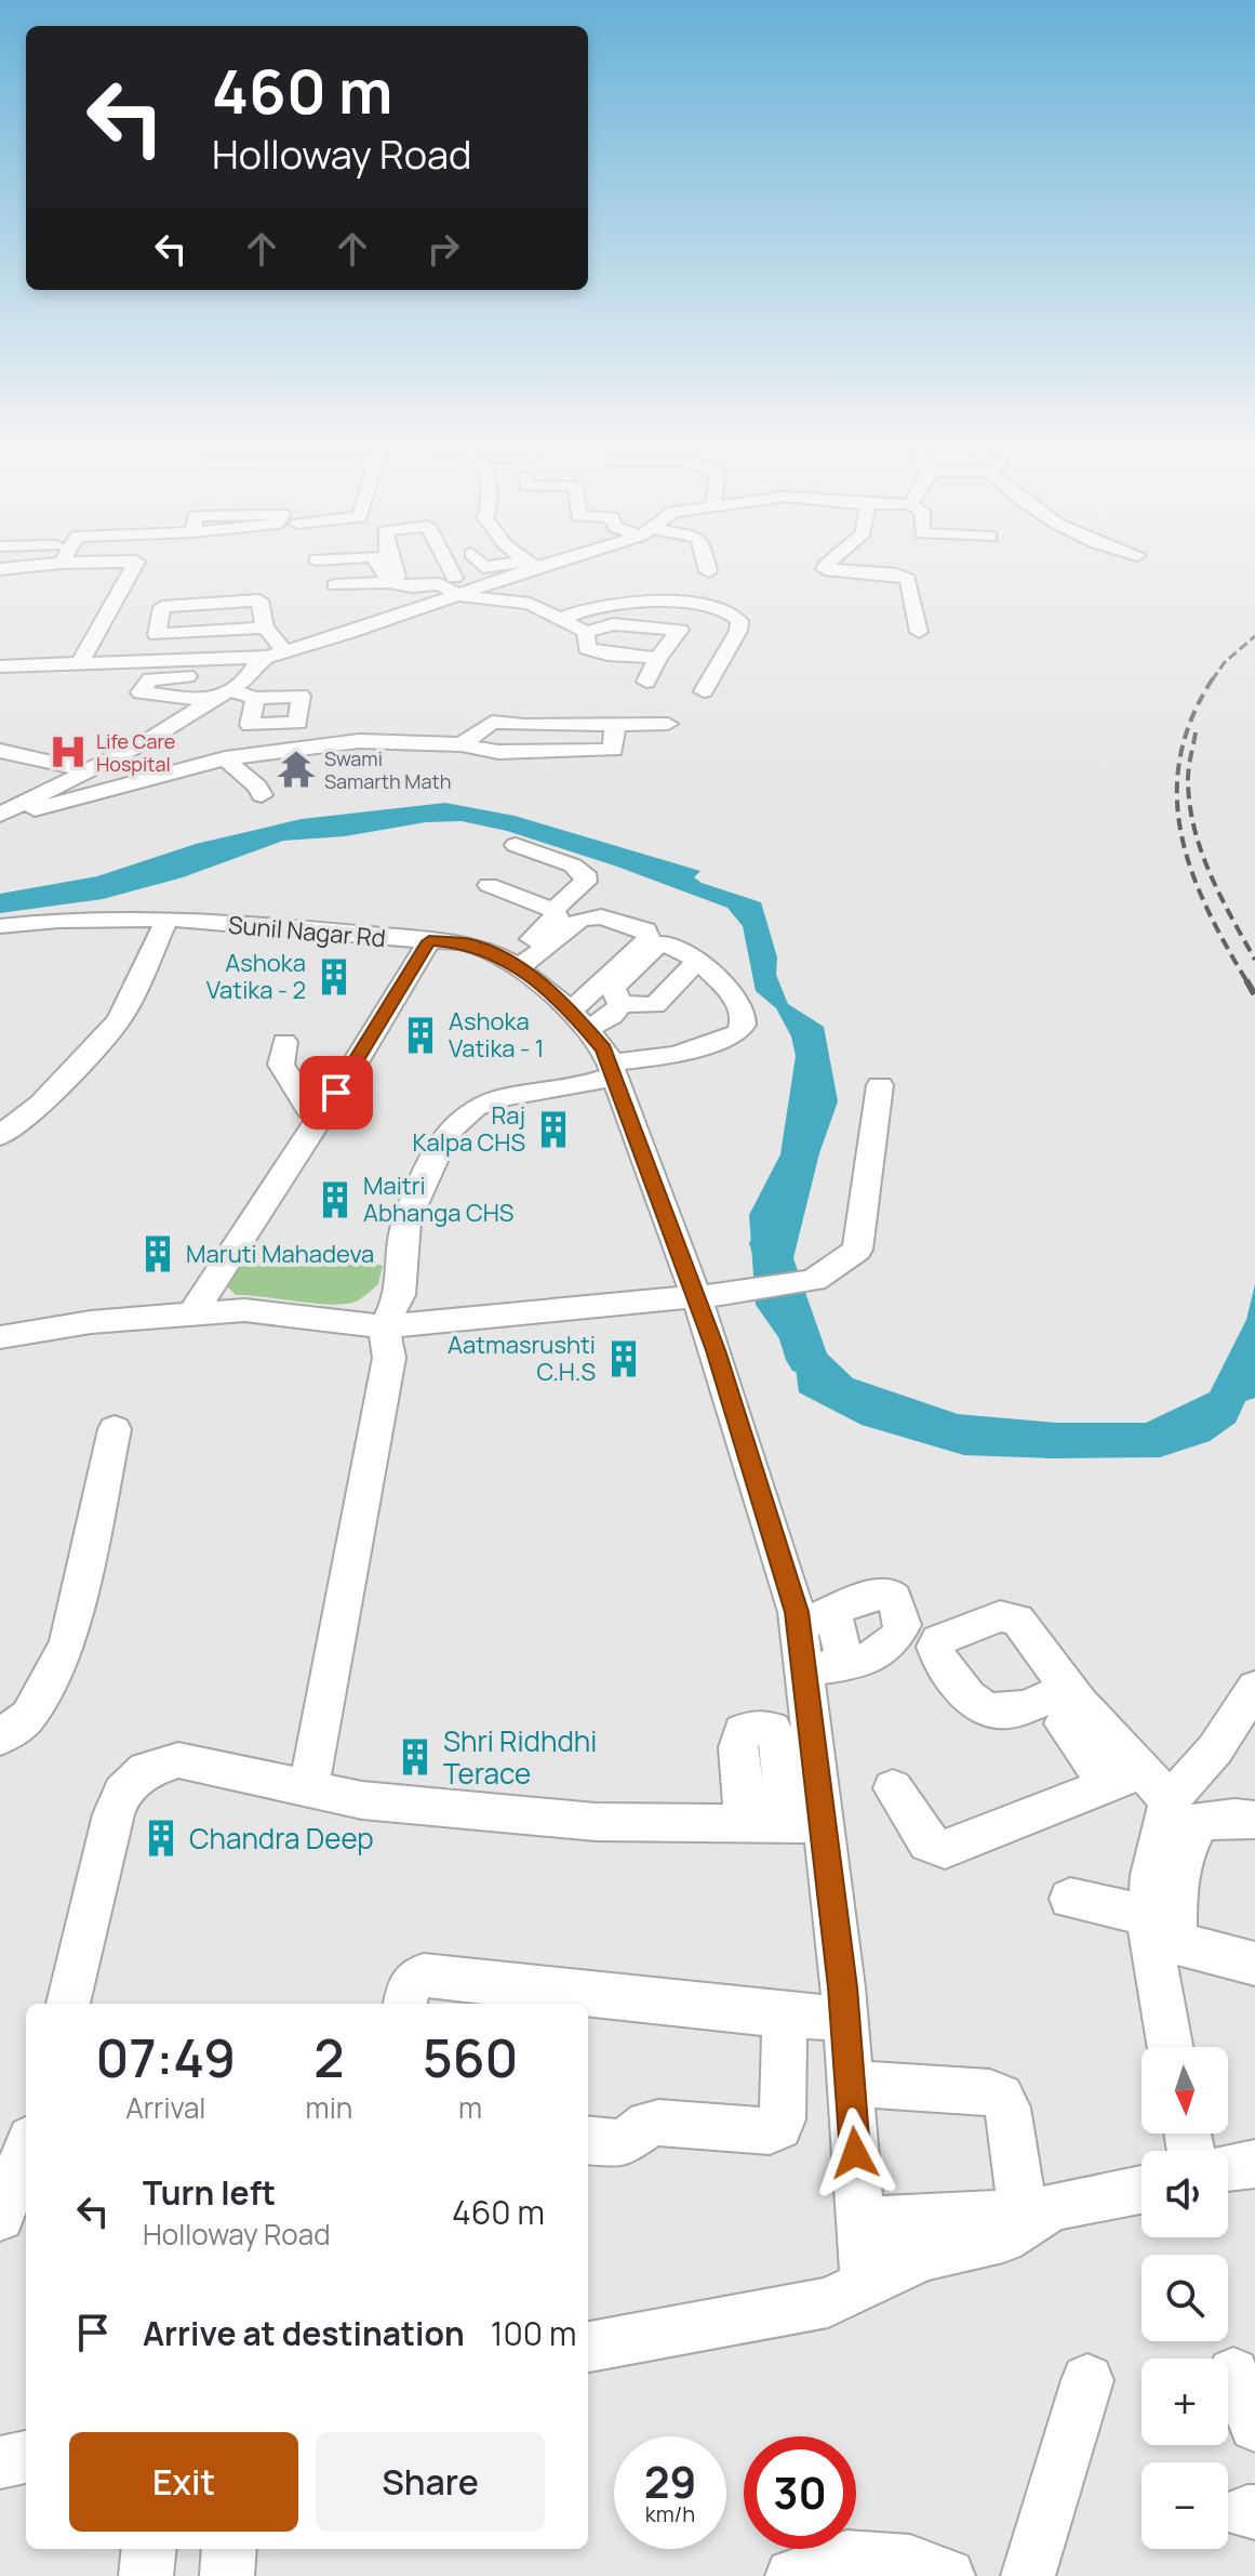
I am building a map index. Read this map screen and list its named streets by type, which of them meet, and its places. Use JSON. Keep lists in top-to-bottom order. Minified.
{"streets":{"street":["Sunil Nagar Rd"]},"places":{"hospital":["Life Care Hospital"],"temple":["Swami Samarth Math"],"building":["Ashoka Vatika - 2","Ashoka Vatika - 1","Raj Kalpa CHS","Maitri Abhanga CHS","Maruti Mahadeva","Aatmasrushti C.H.S","Shri Ridhdhi Terace","Chandra Deep"]},"north":"bottom","page":{"turn":["460 m","Holloway Road"],"eta":["07:49","Arrival","2","min","560","m"],"map_buttons":["+","−"],"list":[{"name":"Turn left","note":"Holloway Road","value":"460 m"},{"name":"Arrive at destination","value":"100 m"}],"buttons":["Exit","Share"],"speed":"29 km/h","limit":"30"}}
